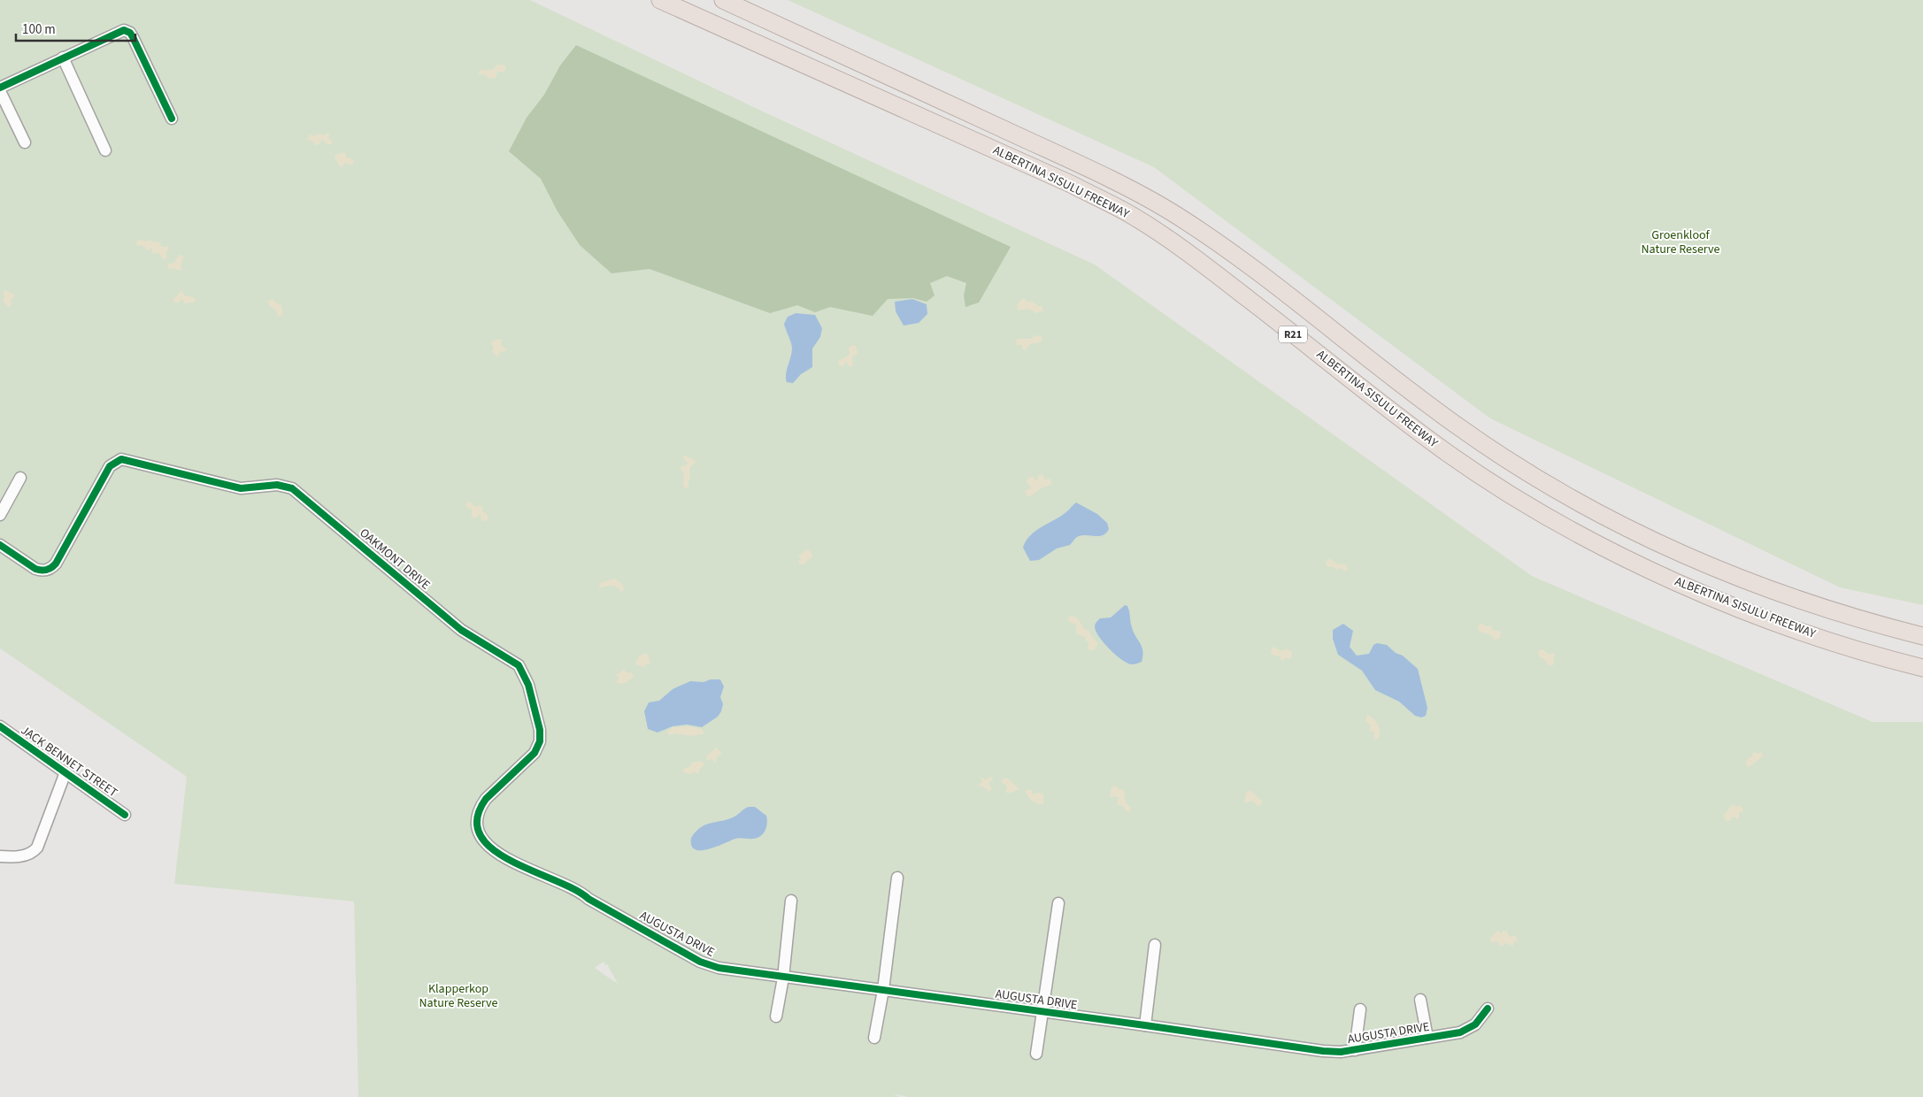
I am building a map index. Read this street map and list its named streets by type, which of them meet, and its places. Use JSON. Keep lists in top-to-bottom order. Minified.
{"streets":{"highway":["ALBERTINA SISULU FREEWAY","R21"],"street":["OAKMONT DRIVE","JACK BENNET STREET","AUGUSTA DRIVE"]},"crossings":[["OAKMONT DRIVE","AUGUSTA DRIVE"]],"parks":["Groenkloof Nature Reserve","Klapperkop Nature Reserve"],"scale_bar":"100 m"}
